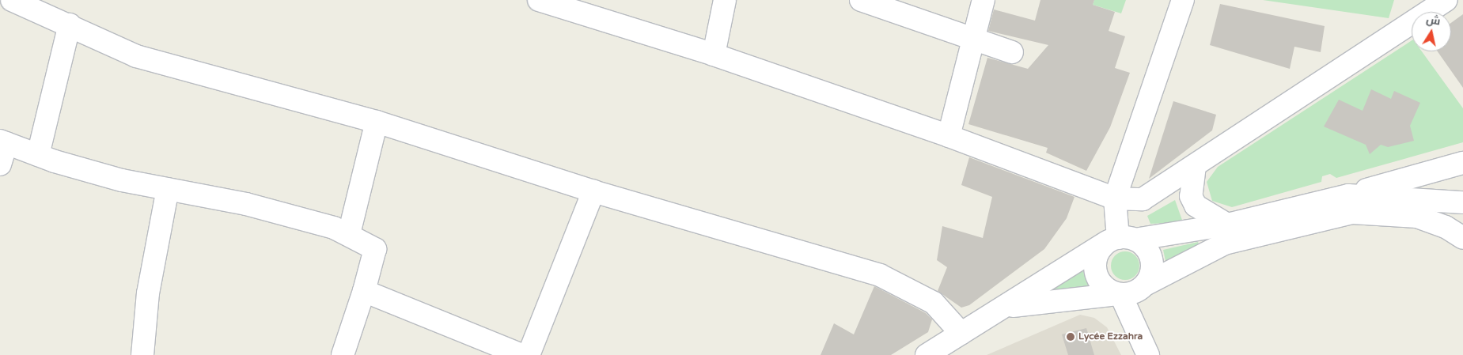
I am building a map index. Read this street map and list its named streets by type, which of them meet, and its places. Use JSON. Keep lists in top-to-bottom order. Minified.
{"places":["Lycée Ezzahra"],"north":"top"}
